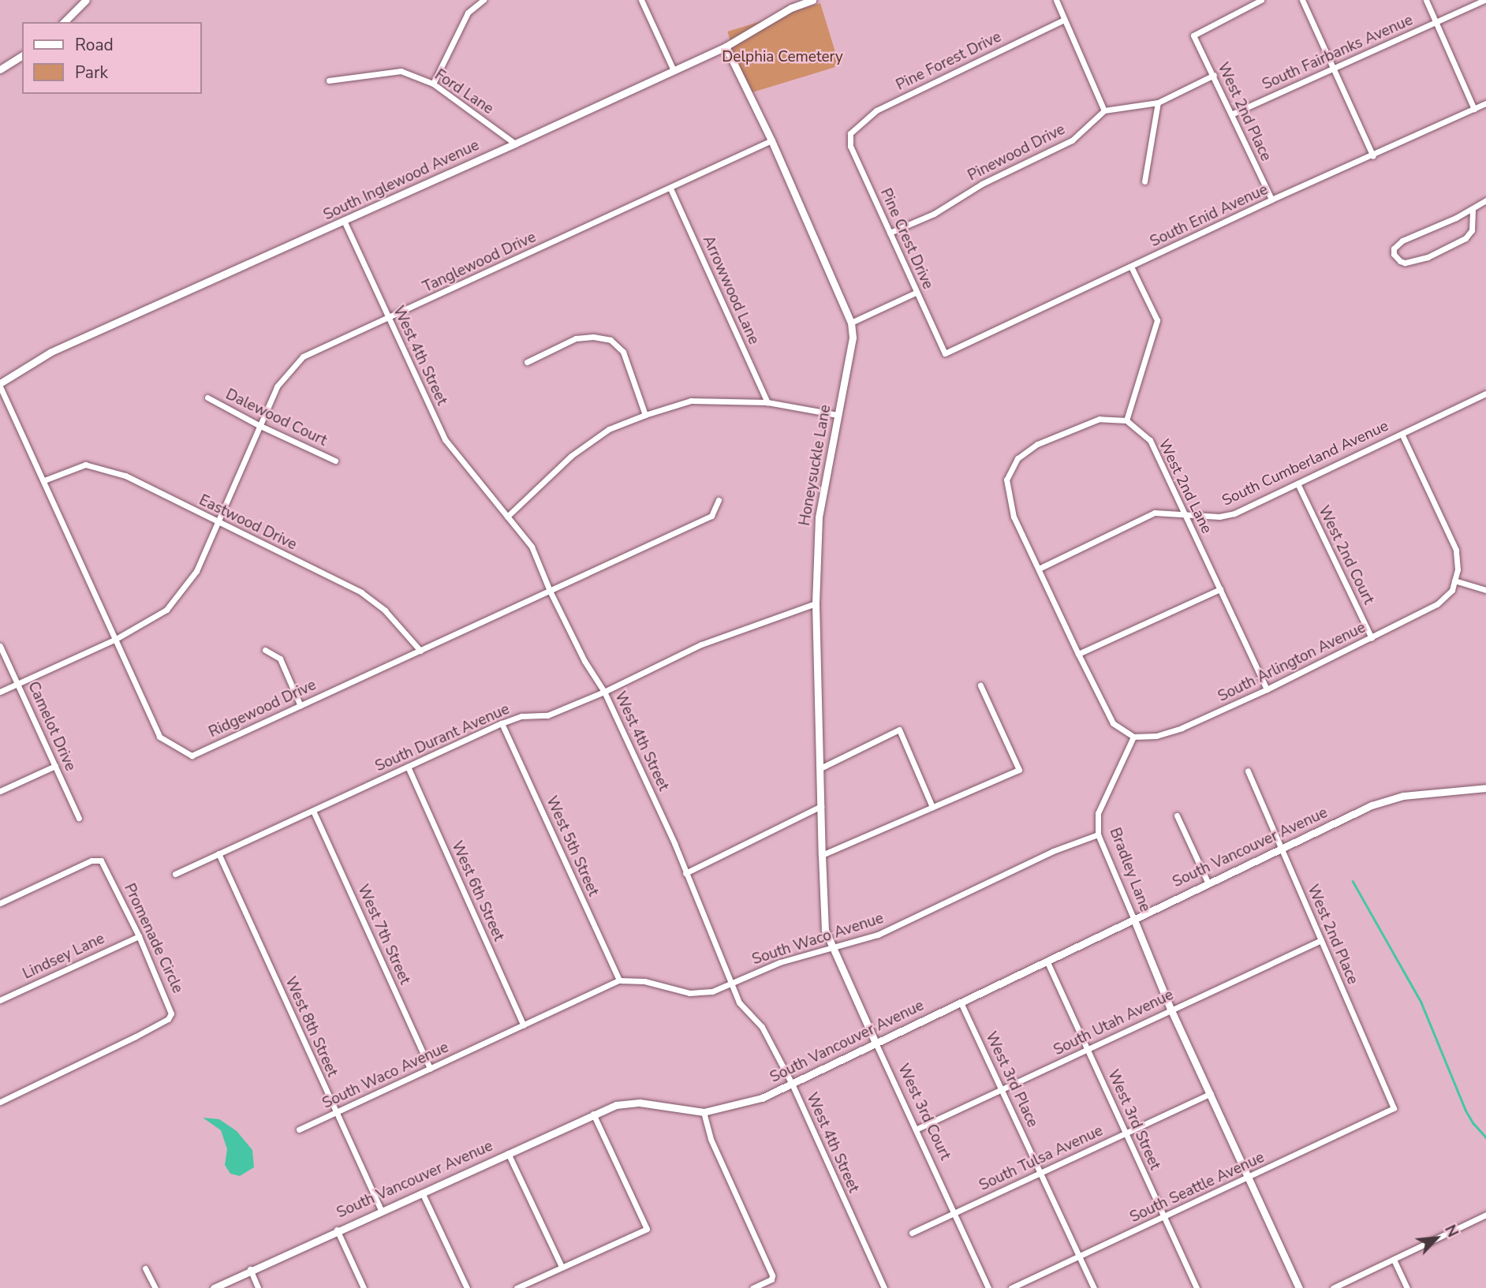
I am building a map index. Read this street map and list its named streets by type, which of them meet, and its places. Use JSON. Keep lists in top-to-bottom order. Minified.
{"streets":{"street":["South Fairbanks Avenue","Pine Forest Drive","Ford Lane","West 2nd Place","Pinewood Drive","South Inglewood Avenue","South Enid Avenue","Pine Crest Drive","Tanglewood Drive","Arrowwood Lane","West 4th Street","Dalewood Court","South Cumberland Avenue","Honeysuckle Lane","West 2nd Lane","Eastwood Drive","West 2nd Court","South Arlington Avenue","Ridgewood Drive","Camelot Drive","South Durant Avenue","West 5th Street","South Vancouver Avenue","Bradley Lane","West 6th Street","West 7th Street","Promenade Circle","South Waco Avenue","Lindsey Lane","South Utah Avenue","West 8th Street","West 3rd Place","West 3rd Court","West 3rd Street","South Tulsa Avenue","South Seattle Avenue"]},"crossings":[["South Fairbanks Avenue","West 2nd Place"],["Pine Forest Drive","Pine Crest Drive"],["Ford Lane","South Inglewood Avenue"],["West 2nd Place","South Enid Avenue"],["West 2nd Place","South Vancouver Avenue"],["West 2nd Place","South Utah Avenue"],["West 2nd Place","South Seattle Avenue"],["Pinewood Drive","Pine Crest Drive"],["South Inglewood Avenue","West 4th Street"],["South Inglewood Avenue","Honeysuckle Lane"],["South Inglewood Avenue","Ridgewood Drive"],["South Enid Avenue","Pine Crest Drive"],["Tanglewood Drive","Arrowwood Lane"],["Tanglewood Drive","West 4th Street"],["Tanglewood Drive","Dalewood Court"],["Tanglewood Drive","Honeysuckle Lane"],["Tanglewood Drive","Eastwood Drive"],["Tanglewood Drive","Ridgewood Drive"],["Tanglewood Drive","Camelot Drive"],["West 4th Street","Ridgewood Drive"],["West 4th Street","South Durant Avenue"],["West 4th Street","South Vancouver Avenue"],["West 4th Street","South Waco Avenue"],["South Cumberland Avenue","West 2nd Lane"],["South Cumberland Avenue","West 2nd Court"],["Honeysuckle Lane","South Durant Avenue"],["Honeysuckle Lane","South Waco Avenue"],["Honeysuckle Lane","West 3rd Court"],["West 2nd Lane","South Arlington Avenue"],["Eastwood Drive","Ridgewood Drive"],["West 2nd Court","South Arlington Avenue"],["South Arlington Avenue","Bradley Lane"],["South Durant Avenue","West 5th Street"],["South Durant Avenue","West 6th Street"],["South Durant Avenue","West 7th Street"],["South Durant Avenue","West 8th Street"],["West 5th Street","South Waco Avenue"],["South Vancouver Avenue","Bradley Lane"],["South Vancouver Avenue","West 8th Street"],["South Vancouver Avenue","West 3rd Place"],["South Vancouver Avenue","West 3rd Court"],["South Vancouver Avenue","West 3rd Street"],["Bradley Lane","South Waco Avenue"],["Bradley Lane","South Utah Avenue"],["Bradley Lane","South Tulsa Avenue"],["Bradley Lane","South Seattle Avenue"],["West 6th Street","South Waco Avenue"],["West 7th Street","South Waco Avenue"],["Promenade Circle","Lindsey Lane"],["South Waco Avenue","West 8th Street"],["South Waco Avenue","West 3rd Court"],["South Utah Avenue","West 3rd Place"],["South Utah Avenue","West 3rd Court"],["South Utah Avenue","West 3rd Street"],["West 3rd Place","South Tulsa Avenue"],["West 3rd Place","South Seattle Avenue"],["West 3rd Court","South Tulsa Avenue"],["West 3rd Street","South Tulsa Avenue"],["West 3rd Street","South Seattle Avenue"]],"parks":["Delphia Cemetery"],"legend":["Road","Park"],"north":"top right"}
